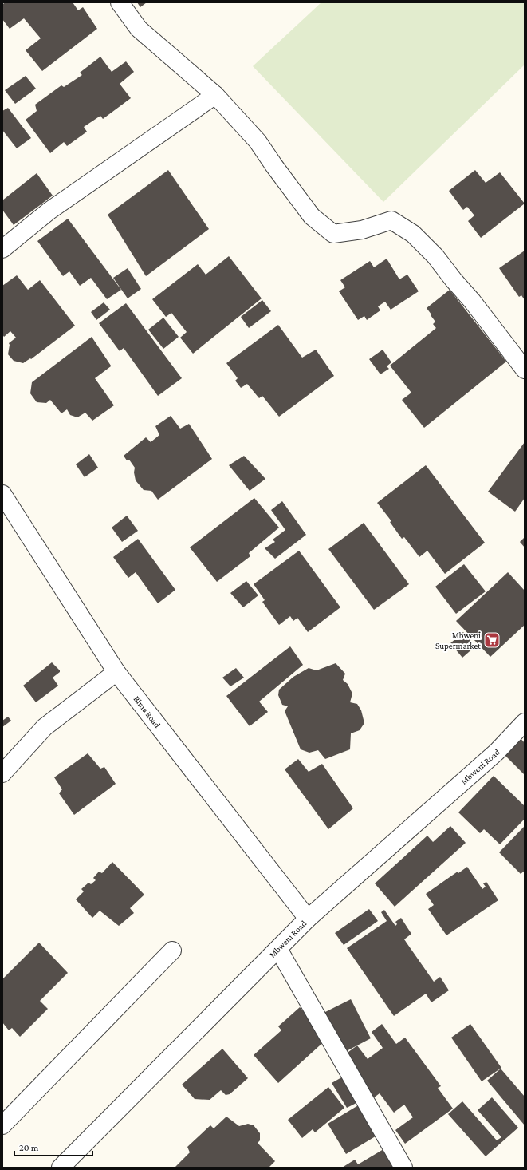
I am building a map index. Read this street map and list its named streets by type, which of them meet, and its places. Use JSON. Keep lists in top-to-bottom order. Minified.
{"streets":{"street":["Bima Road","Mbweni Road"]},"crossings":[["Bima Road","Mbweni Road"]],"places":{"supermarket":["Mbweni Supermarket"]},"scale_bar":"20 m"}
